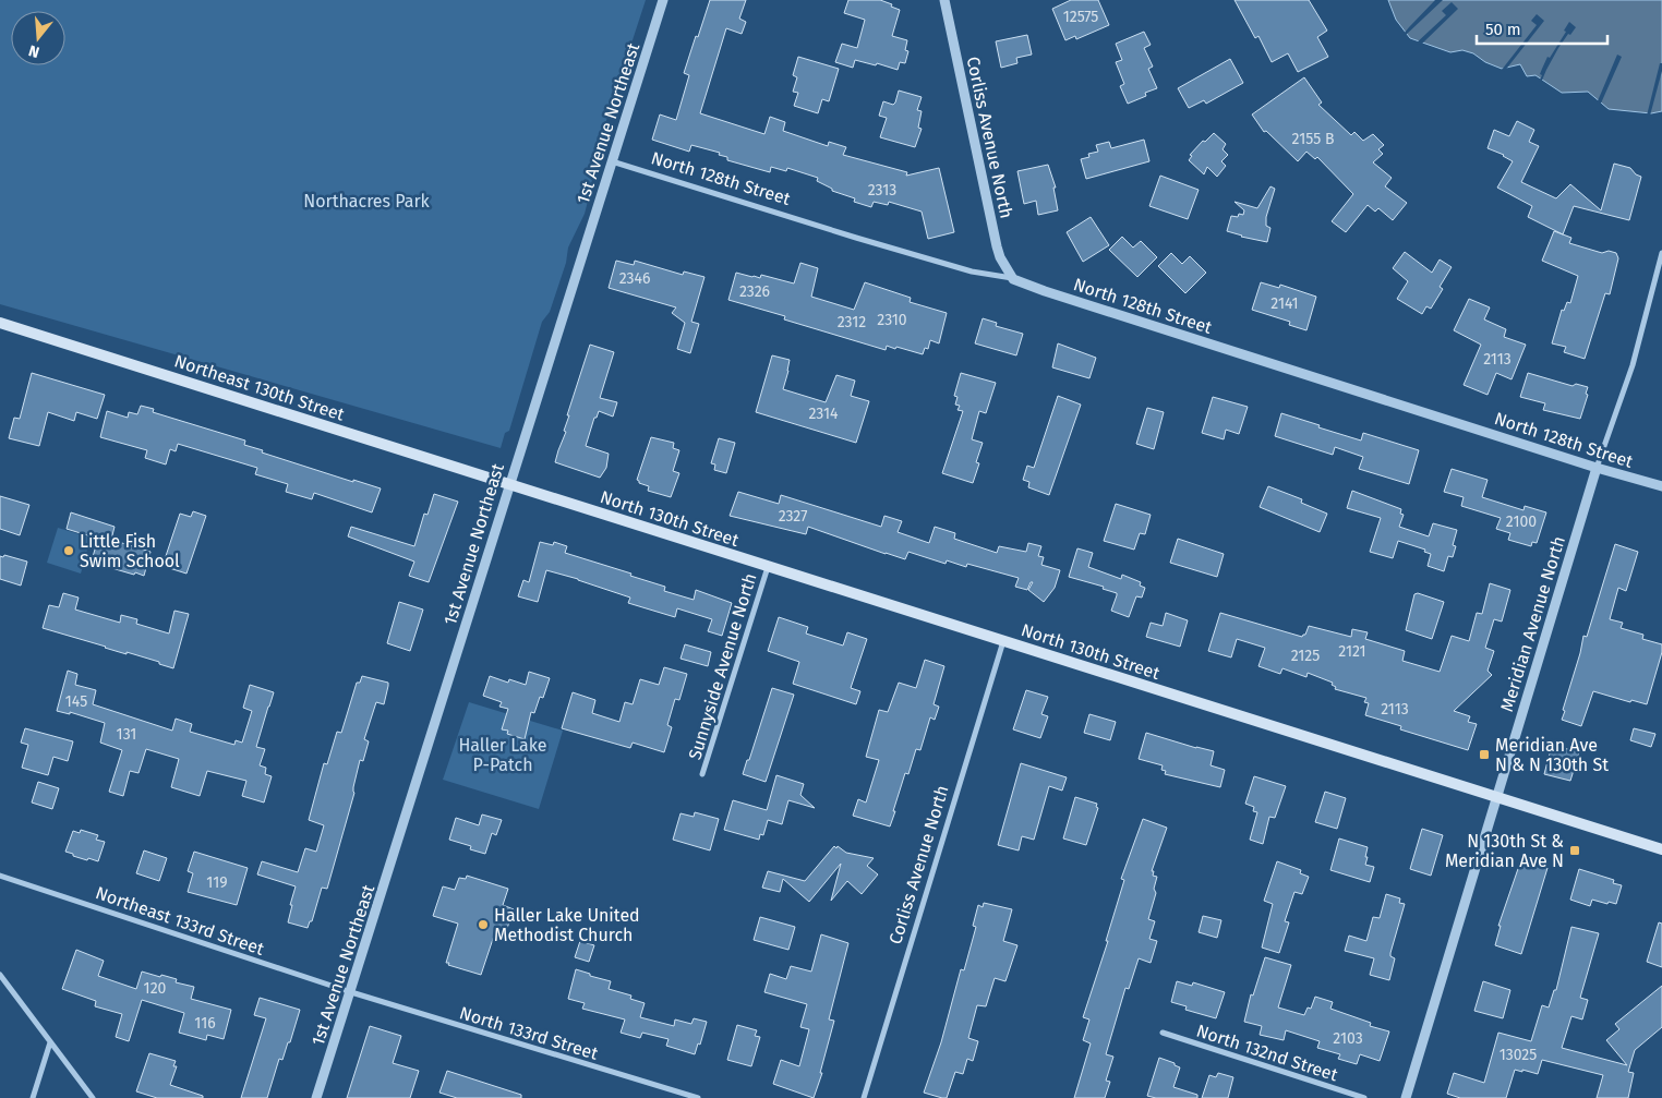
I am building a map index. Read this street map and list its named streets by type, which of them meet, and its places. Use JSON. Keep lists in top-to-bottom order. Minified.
{"streets":{"main road":["Northeast 130th Street","North 130th Street"],"street":["1st Avenue Northeast","Corliss Avenue North","North 128th Street","Meridian Avenue North","Sunnyside Avenue North","Northeast 133rd Street","North 133rd Street","North 132nd Street"]},"crossings":[["1st Avenue Northeast","North 128th Street"],["1st Avenue Northeast","Northeast 130th Street"],["1st Avenue Northeast","North 130th Street"],["1st Avenue Northeast","Northeast 133rd Street"],["1st Avenue Northeast","North 133rd Street"],["Corliss Avenue North","North 128th Street"],["Corliss Avenue North","North 130th Street"],["North 128th Street","Meridian Avenue North"],["Northeast 130th Street","North 130th Street"],["North 130th Street","Meridian Avenue North"],["North 130th Street","Sunnyside Avenue North"],["Northeast 133rd Street","North 133rd Street"]],"parks":["Northacres Park","Haller Lake P-Patch"],"places":{"other":["Little Fish Swim School","Haller Lake United Methodist Church"],"transit":["Meridian Ave N & N 130th St","N 130th St & Meridian Ave N"]},"house_numbers":["12575","2155 B","2313","2346","2326","2141","2310","2312","2113","2314","2327","2100","2121","2125","145","2113","131","119","120","116","2103","13025"],"scale_bar":"50 m","north":"bottom"}
